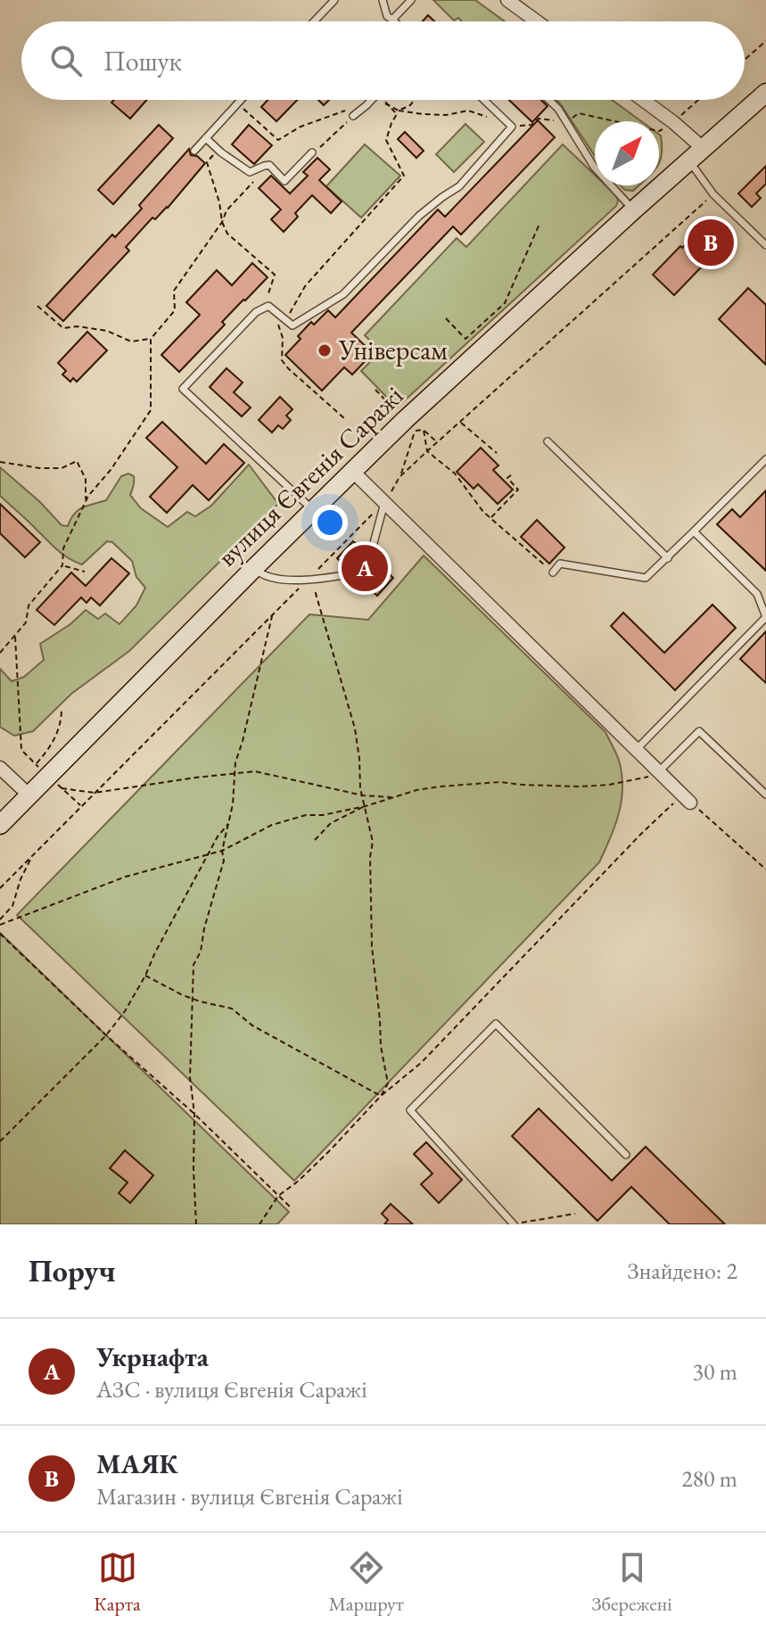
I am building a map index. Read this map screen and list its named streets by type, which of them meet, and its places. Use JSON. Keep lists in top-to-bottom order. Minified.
{"streets":{"main road":["вулиця Євгенія Саражі"]},"places":["Універсам"],"north":"top right","page":{"search":"Пошук","pins":["B","A"],"heading":["Поруч","Знайдено: 2"],"list":[{"mark":"A","name":"Укрнафта","note":"АЗС · вулиця Євгенія Саражі","value":"30 m"},{"mark":"B","name":"МАЯК","note":"Магазин · вулиця Євгенія Саражі","value":"280 m"}],"nav":["Карта","Маршрут","Збережені"]}}
